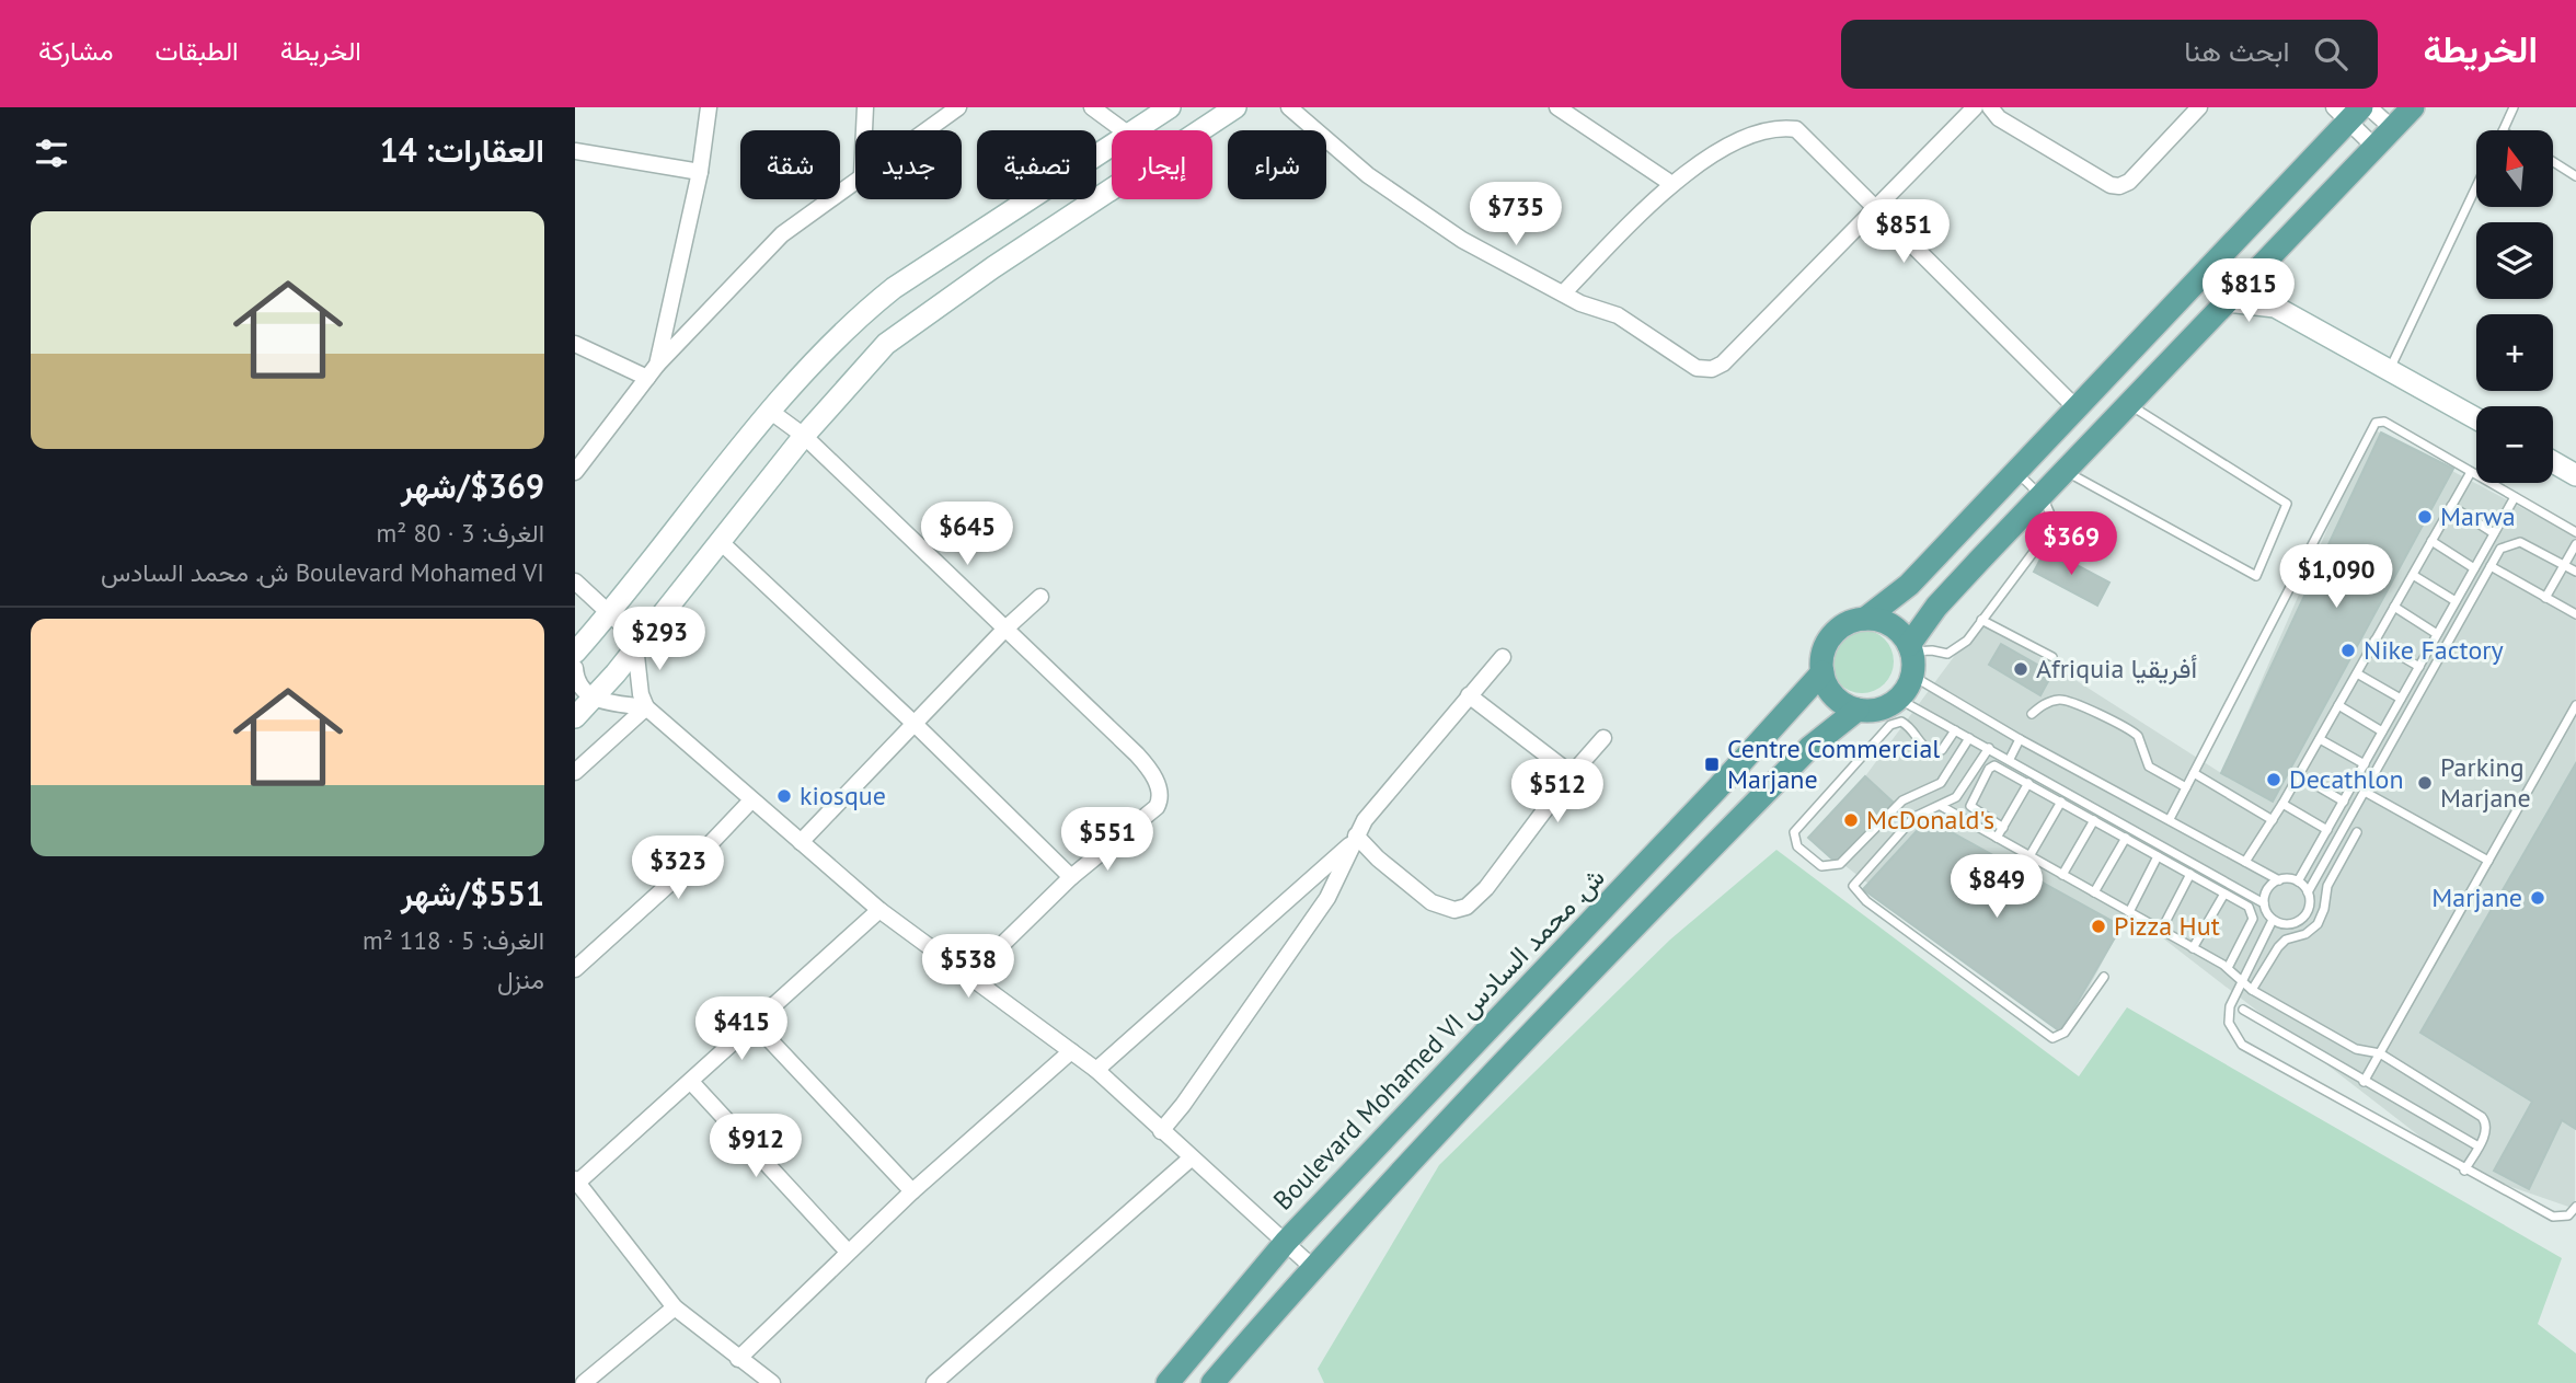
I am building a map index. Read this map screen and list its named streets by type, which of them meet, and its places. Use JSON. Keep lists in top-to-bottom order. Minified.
{"streets":{"main road":["Boulevard Mohamed VI ش. محمد السادس"]},"places":{"other":["Marwa","Nike Factory","Afriquia أفريقيا","Decathlon","Parking Marjane","kiosque","McDonald's","Marjane","Pizza Hut"],"transit":["Centre Commercial Marjane"]},"north":"top","page":{"header":"الخريطة","search":"ابحث هنا","nav":["الخريطة","الطبقات","مشاركة"],"heading":"العقارات: 14","map_buttons":["+","−"],"chip":["شراء","إيجار","تصفية","جديد","شقة"],"price":["$735","$851","$815","$645","$369","$1,090","$293","$512","$551","$323","$849","$538","$415","$912"],"list":[{"name":"$369/شهر","note":"الغرف: 3 · 80 m² · Boulevard Mohamed VI ش. محمد السادس"},{"name":"$551/شهر","note":"الغرف: 5 · 118 m² · منزل"}]}}
